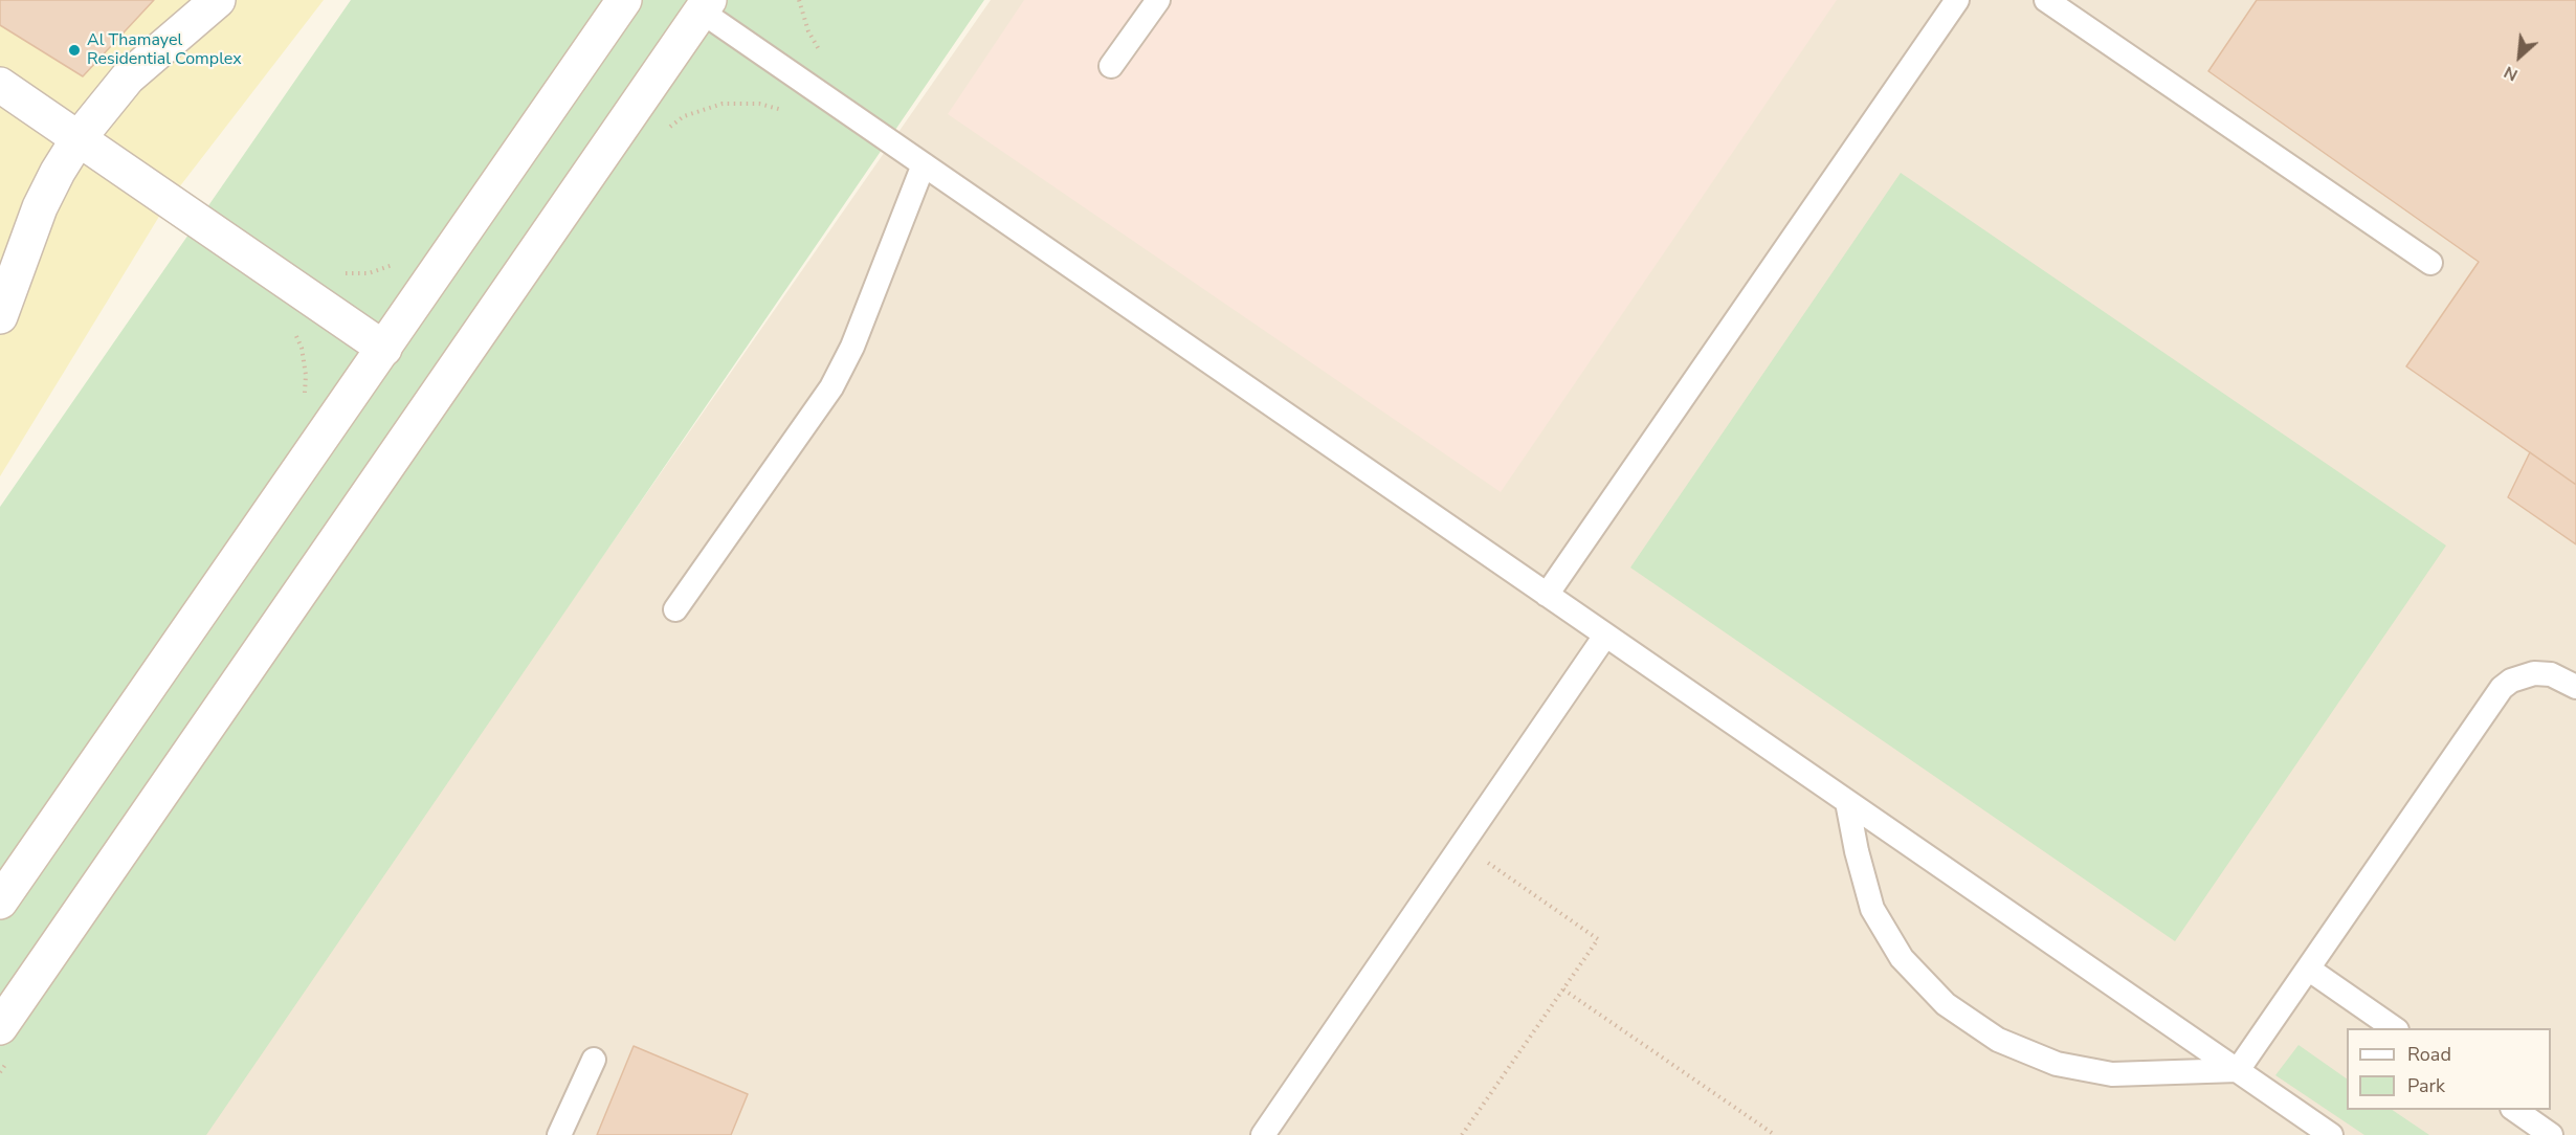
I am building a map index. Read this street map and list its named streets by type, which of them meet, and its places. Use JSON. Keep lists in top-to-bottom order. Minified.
{"places":["Al Thamayel Residential Complex"],"legend":["Road","Park"],"north":"bottom left"}
